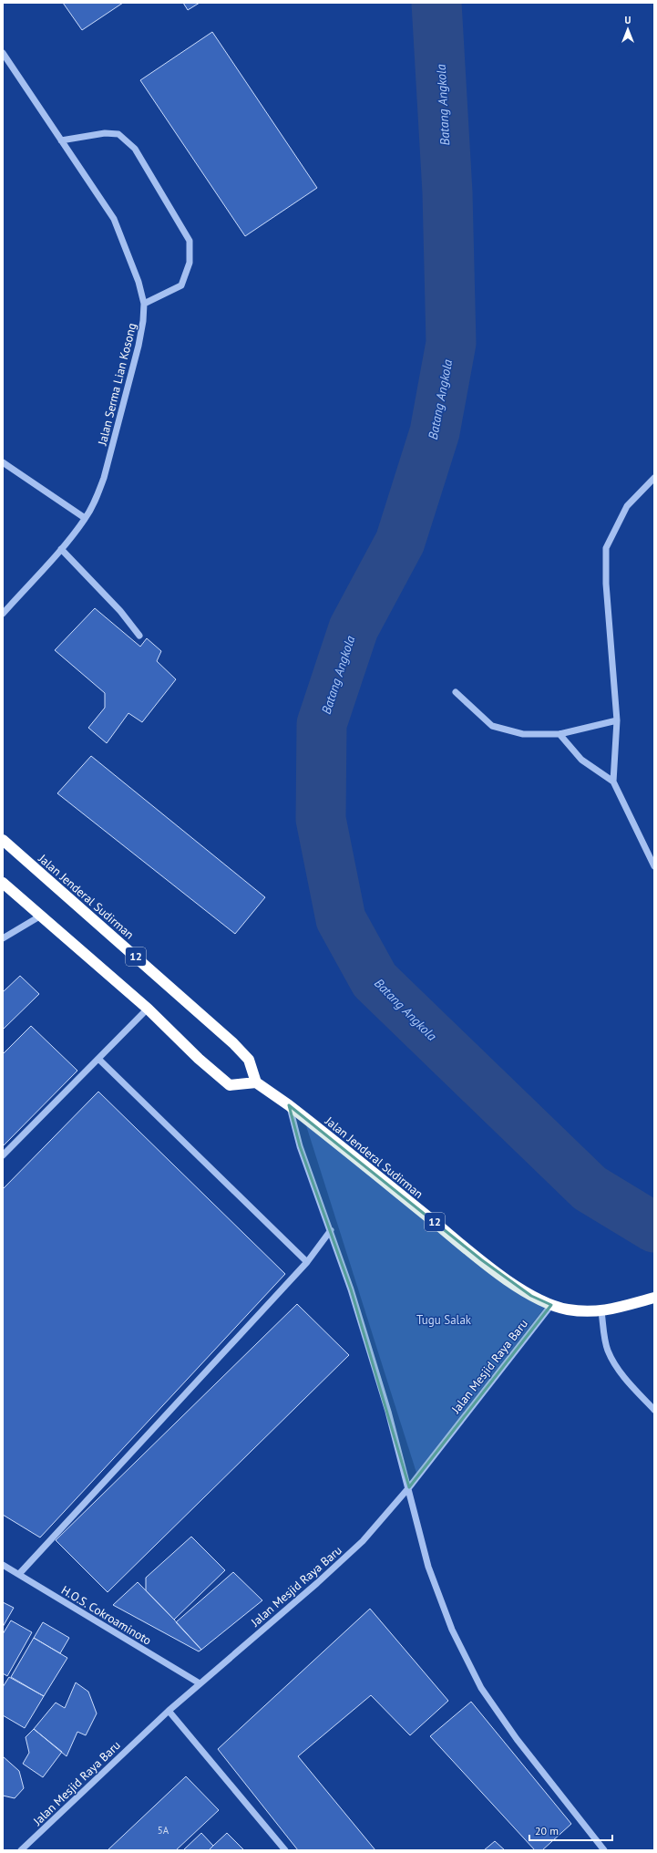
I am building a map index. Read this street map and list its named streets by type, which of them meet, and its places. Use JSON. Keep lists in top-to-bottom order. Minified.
{"streets":{"highway":["Jalan Jenderal Sudirman","12"],"street":["Jalan Serma Lian Kosong","Jalan Mesjid Raya Baru","H.O.S. Cokroaminoto"]},"crossings":[["Jalan Jenderal Sudirman","Jalan Mesjid Raya Baru"],["Jalan Mesjid Raya Baru","H.O.S. Cokroaminoto"]],"water":["Batang Angkola"],"parks":["Tugu Salak"],"house_numbers":["5A"],"scale_bar":"20 m","north":"top"}
